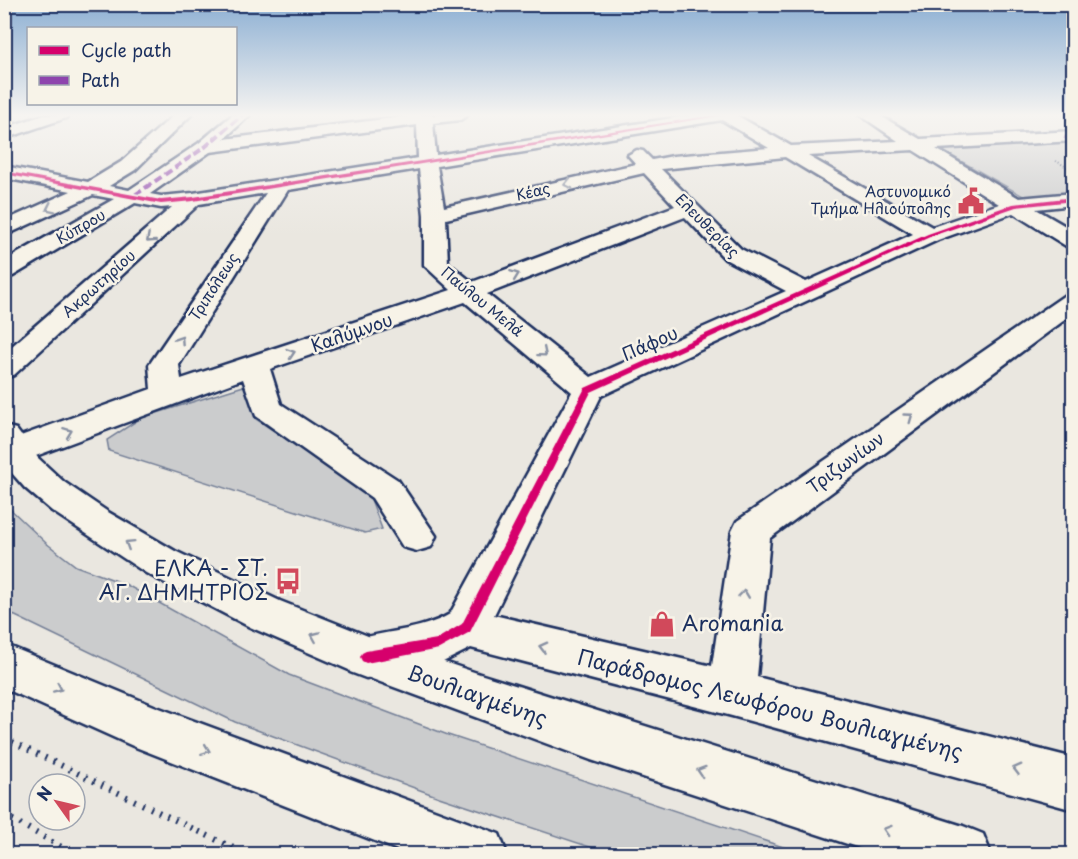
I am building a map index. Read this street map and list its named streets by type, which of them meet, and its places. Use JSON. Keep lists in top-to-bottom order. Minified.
{"streets":{"street":["Κέας","Ελευθερίας","Κύπρου","Ακρωτηρίου","Τριπόλεως","Παύλου Μελά","Καλύμνου","Πάφου","Τριζωνίων","Βουλιαγμένης","Παράδρομος Λεωφόρου Βουλιαγμένης"]},"crossings":[["Κέας","Ελευθερίας"],["Κέας","Παύλου Μελά"],["Ελευθερίας","Καλύμνου"],["Ελευθερίας","Πάφου"],["Τριπόλεως","Καλύμνου"],["Παύλου Μελά","Καλύμνου"],["Παύλου Μελά","Πάφου"],["Καλύμνου","Βουλιαγμένης"],["Τριζωνίων","Παράδρομος Λεωφόρου Βουλιαγμένης"]],"one_way":["Κέας","Ακρωτηρίου","Τριπόλεως","Παράδρομος Λεωφόρου Βουλιαγμένης"],"places":{"public building":["Αστυνομικό Τμήμα Ηλιούπολης"],"bus stop":["ΕΛΚΑ - ΣΤ. ΑΓ. ΔΗΜΗΤΡΙΟΣ"],"shop":["Aromania"]},"legend":["Cycle path","Path"],"north":"top left"}
